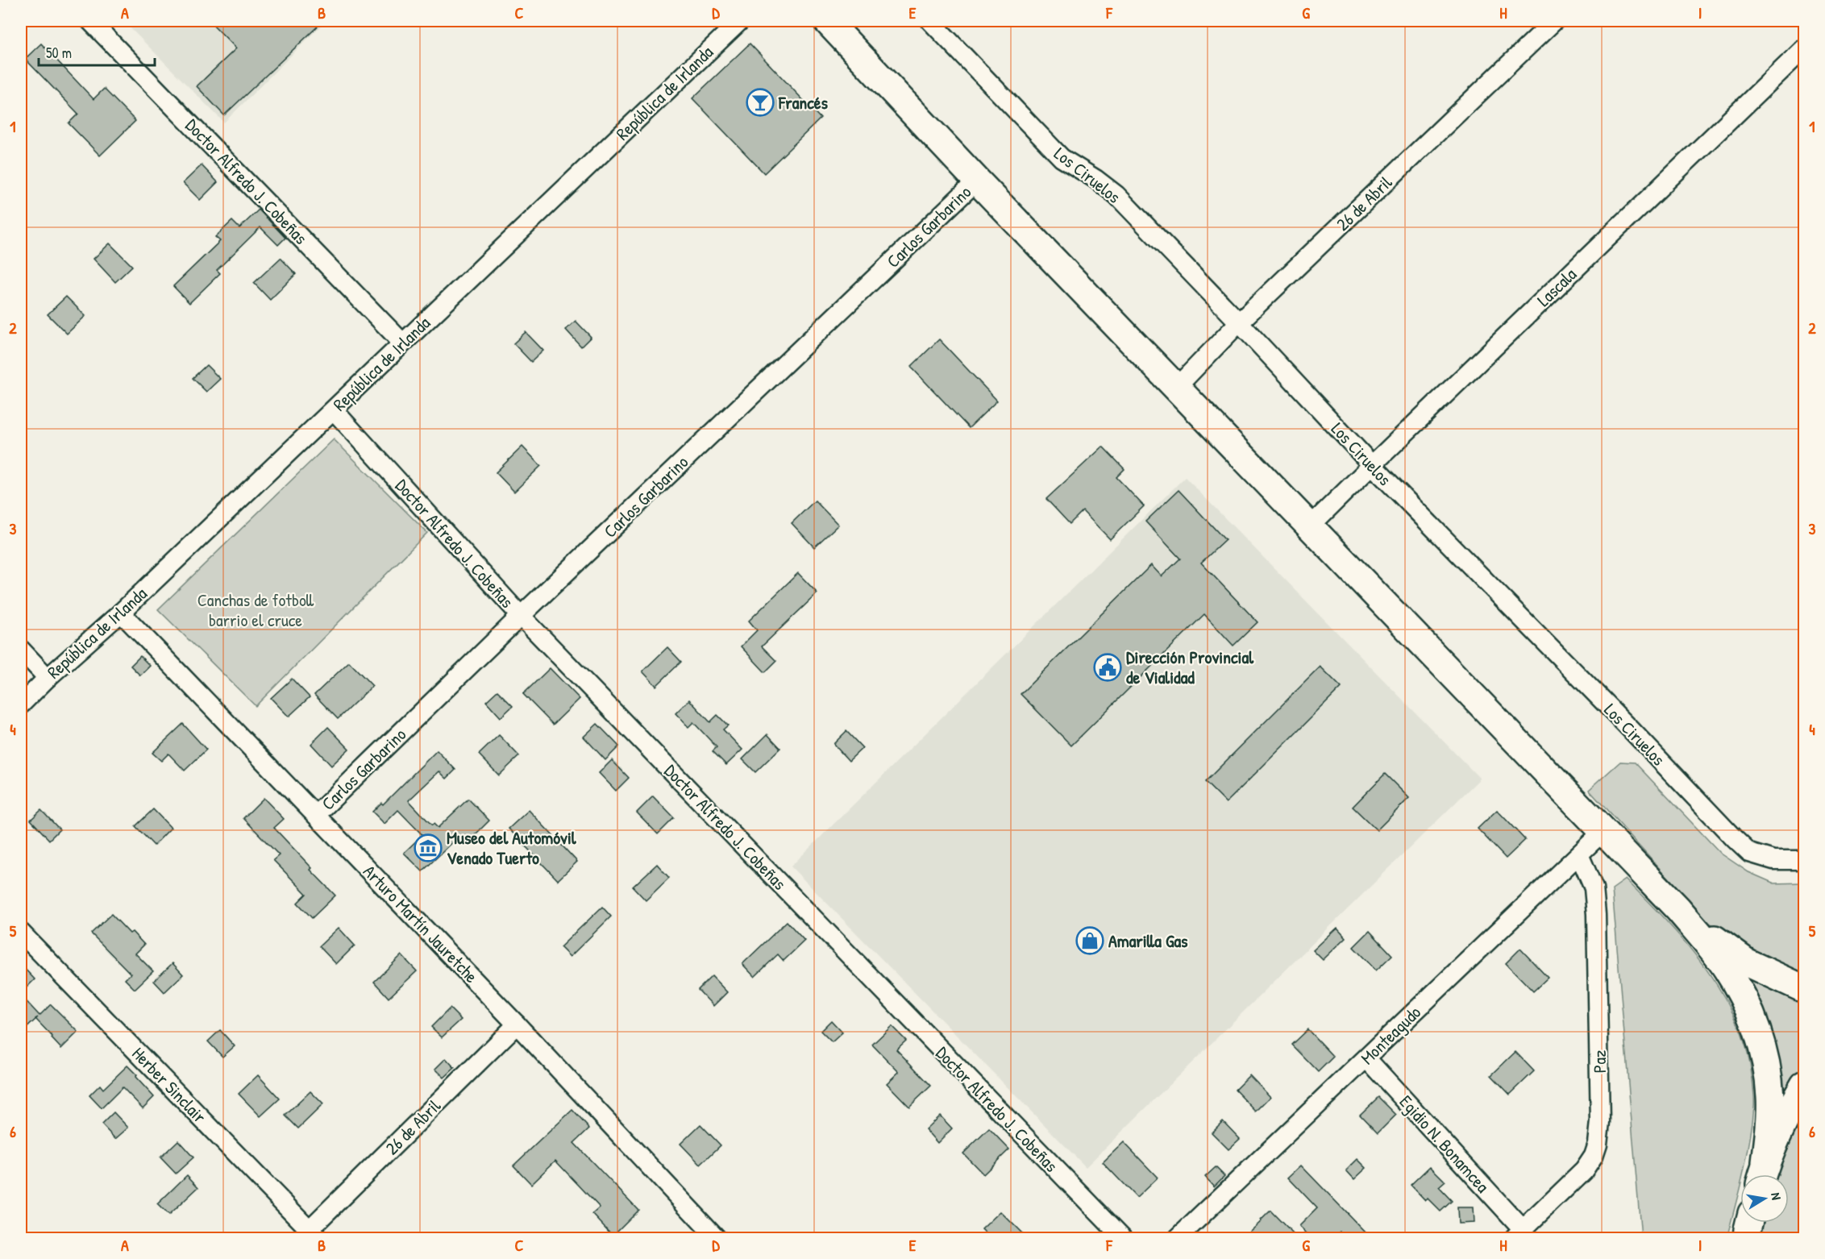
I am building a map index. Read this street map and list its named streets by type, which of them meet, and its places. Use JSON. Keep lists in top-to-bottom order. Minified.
{"streets":{"street":["República de Irlanda","Los Ciruelos","Doctor Alfredo J. Cobeñas","26 de Abril","Carlos Garbarino","Lascala","Arturo Martín Jauretche","Monteagudo","Paz","Herber Sinclair","Egidio N. Bonamcea"]},"crossings":[["República de Irlanda","Doctor Alfredo J. Cobeñas"],["República de Irlanda","Arturo Martín Jauretche"],["Los Ciruelos","26 de Abril"],["Los Ciruelos","Lascala"],["Doctor Alfredo J. Cobeñas","Carlos Garbarino"],["26 de Abril","Arturo Martín Jauretche"],["26 de Abril","Herber Sinclair"],["Carlos Garbarino","Arturo Martín Jauretche"],["Monteagudo","Paz"],["Monteagudo","Egidio N. Bonamcea"],["Paz","Egidio N. Bonamcea"]],"parks":["Canchas de fotboll barrio el cruce"],"places":{"bar":["Francés"],"public building":["Dirección Provincial de Vialidad"],"museum":["Museo del Automóvil Venado Tuerto"],"shop":["Amarilla Gas"]},"scale_bar":"50 m","north":"right","grid":{"columns":["A","B","C","D","E","F","G","H","I"],"rows":["1","2","3","4","5","6"]}}
